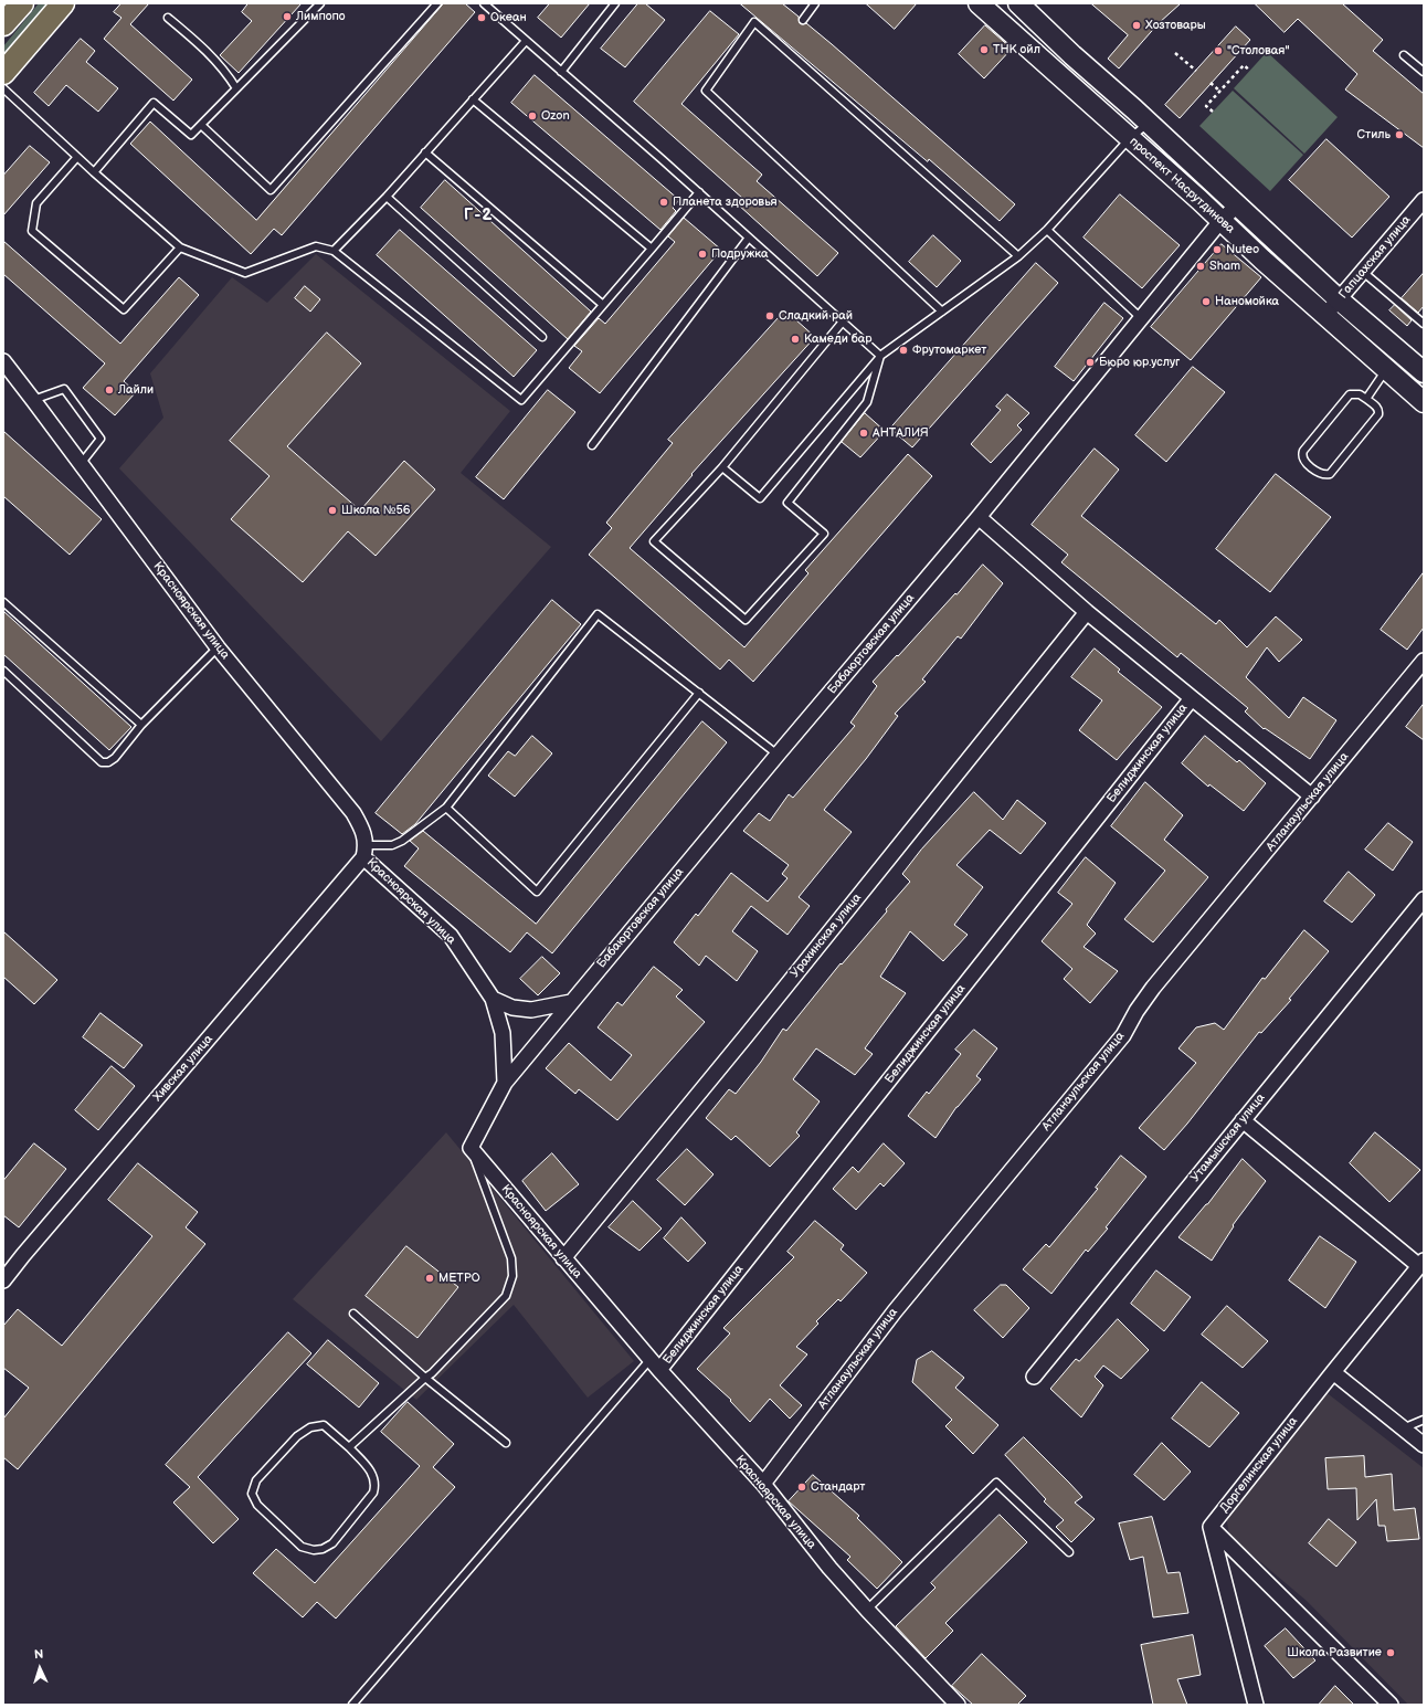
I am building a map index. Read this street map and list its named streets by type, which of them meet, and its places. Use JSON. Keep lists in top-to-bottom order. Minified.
{"streets":{"main road":["проспект Насрутдинова"],"street":["Гапцахская улица","Красноярская улица","Бабаюртовская улица","Белиджинская улица","Атланаульская улица","Урахинская улица","Хивская улица","Утамышская улица","Доргелинская улица"]},"crossings":[["проспект Насрутдинова","Гапцахская улица"],["проспект Насрутдинова","Бабаюртовская улица"],["Красноярская улица","Бабаюртовская улица"],["Красноярская улица","Белиджинская улица"],["Красноярская улица","Атланаульская улица"],["Красноярская улица","Урахинская улица"],["Красноярская улица","Хивская улица"]],"districts":["Г-2"],"places":["Лимпопо","Океан","Хозтовары","ТНК ойл","\"Столовая\"","Ozon","Стиль","Планета здоровья","Nuteo","Подружка","Sham","Наномойка","Сладкий рай","Камеди бар","Фрутомаркет","Бюро юр.услуг","Лайли","АНТАЛИЯ","Школа №56","МЕТРО","Стандарт","Школа Развитие"],"north":"top"}
